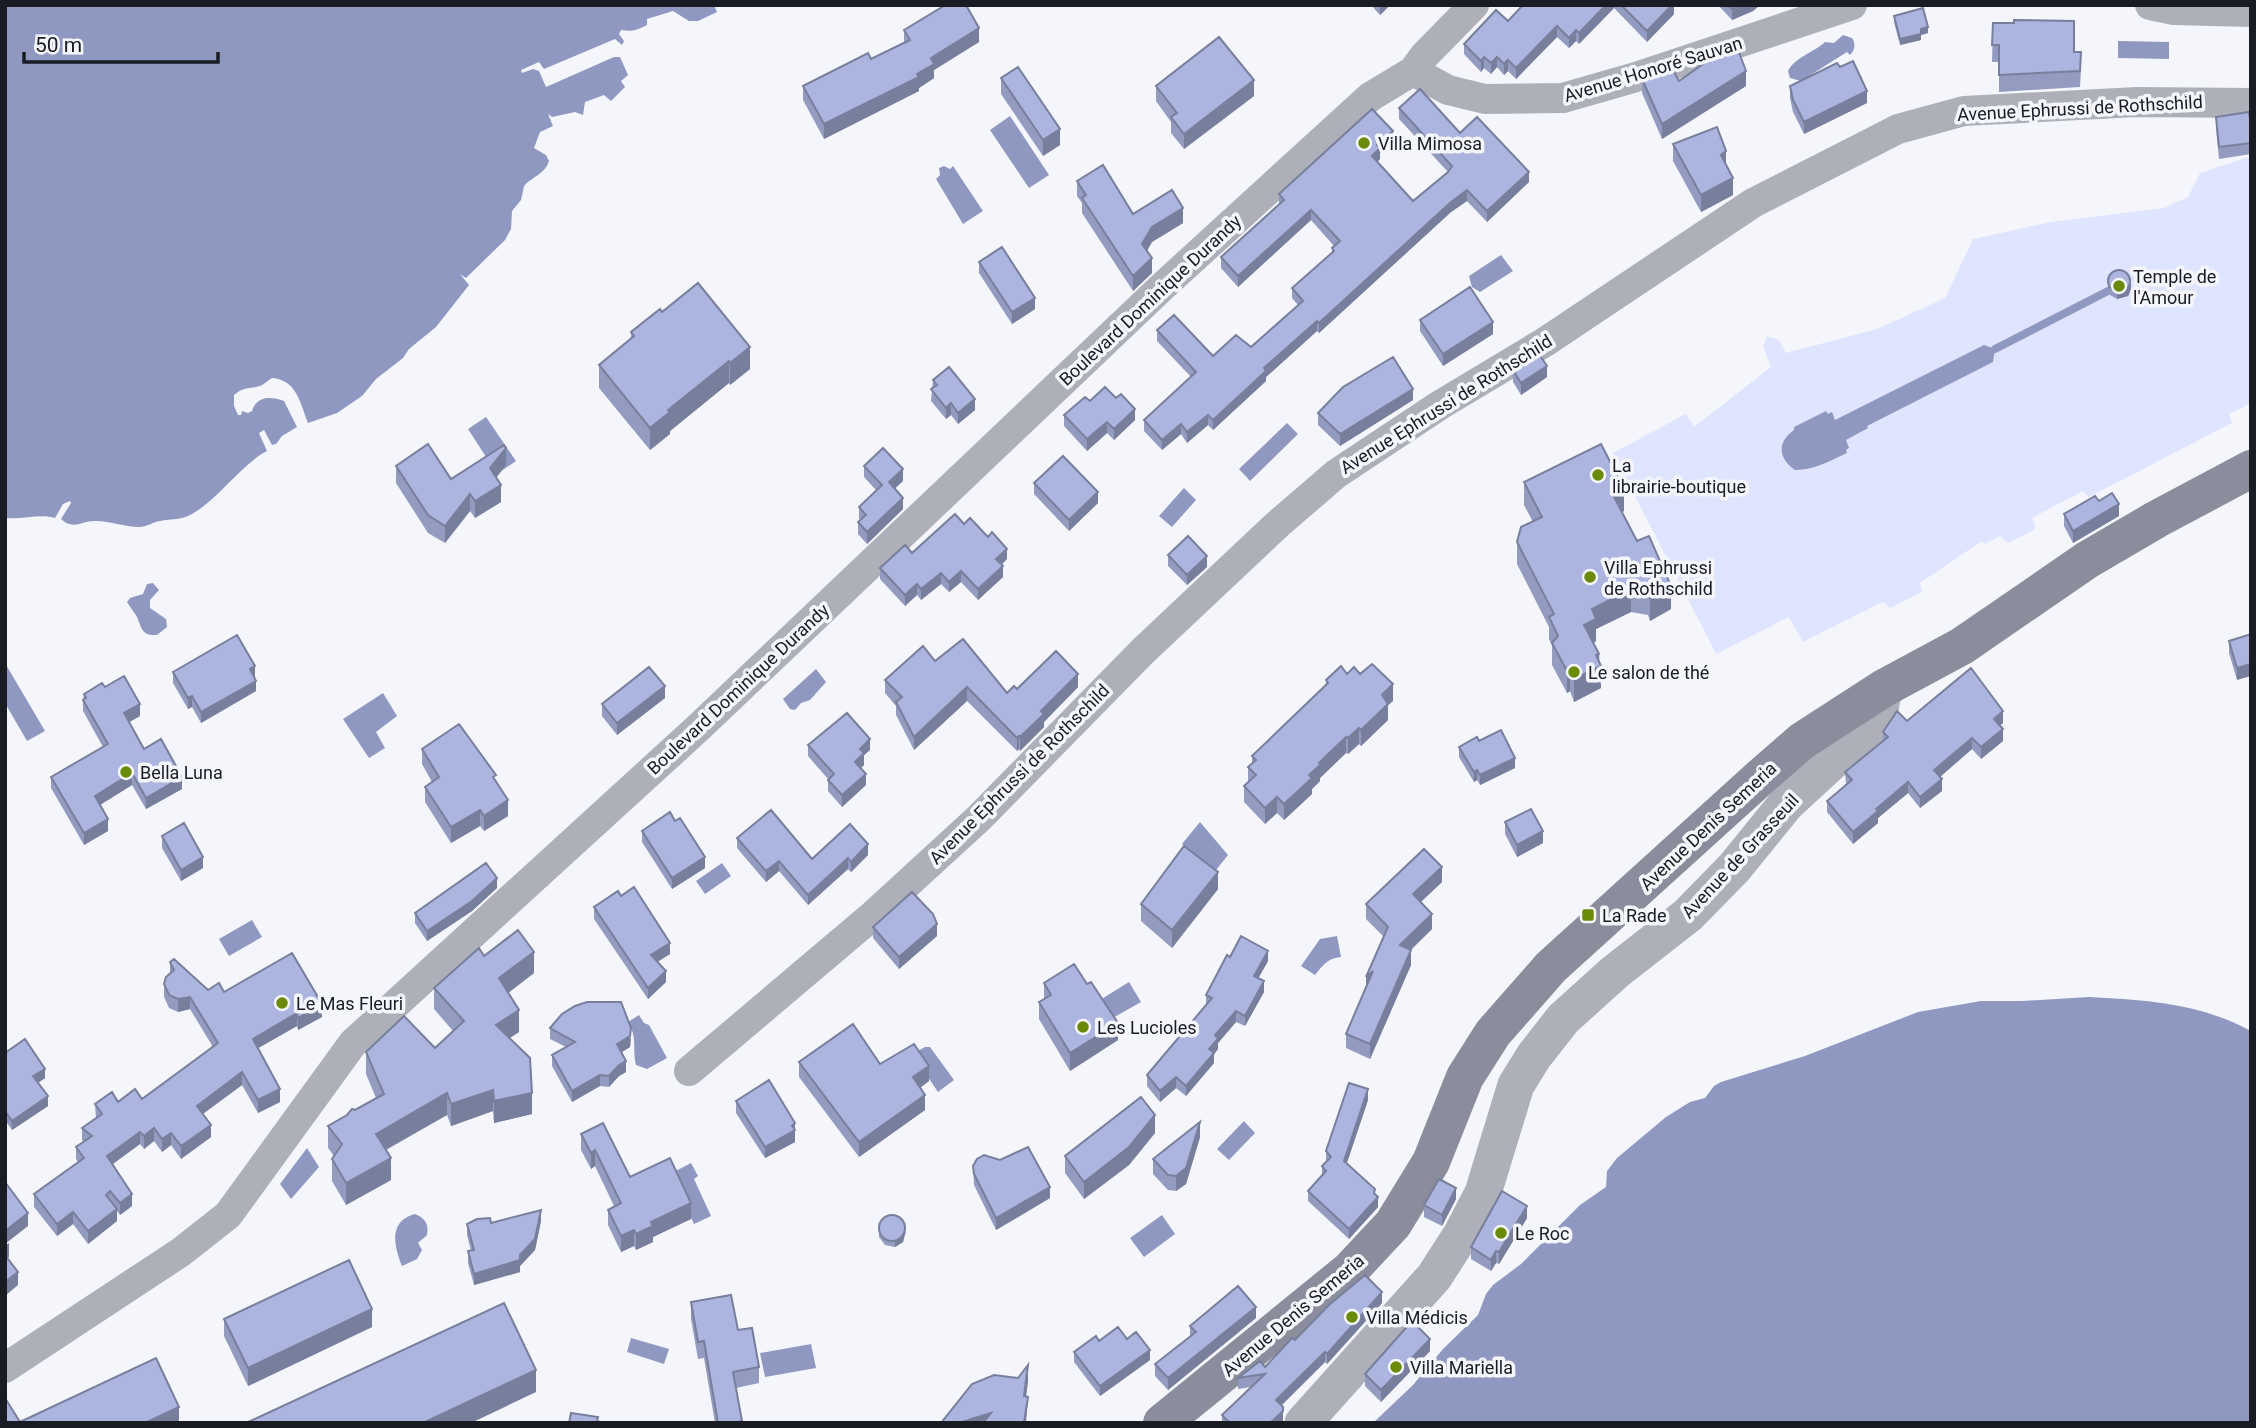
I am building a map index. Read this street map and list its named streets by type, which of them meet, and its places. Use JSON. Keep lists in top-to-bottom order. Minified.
{"streets":{"main road":["Avenue Denis Semeria"],"street":["Avenue Honoré Sauvan","Avenue Ephrussi de Rothschild","Boulevard Dominique Durandy","Avenue de Grasseuil"]},"crossings":[["Avenue Honoré Sauvan","Boulevard Dominique Durandy"],["Avenue Denis Semeria","Avenue de Grasseuil"]],"places":{"other":["Villa Mimosa","Temple de l'Amour","La librairie-boutique","Villa Ephrussi de Rothschild","Le salon de thé","Bella Luna","Le Mas Fleuri","Les Lucioles","Le Roc","Villa Médicis","Villa Mariella"],"transit":["La Rade"]},"scale_bar":"50 m"}
